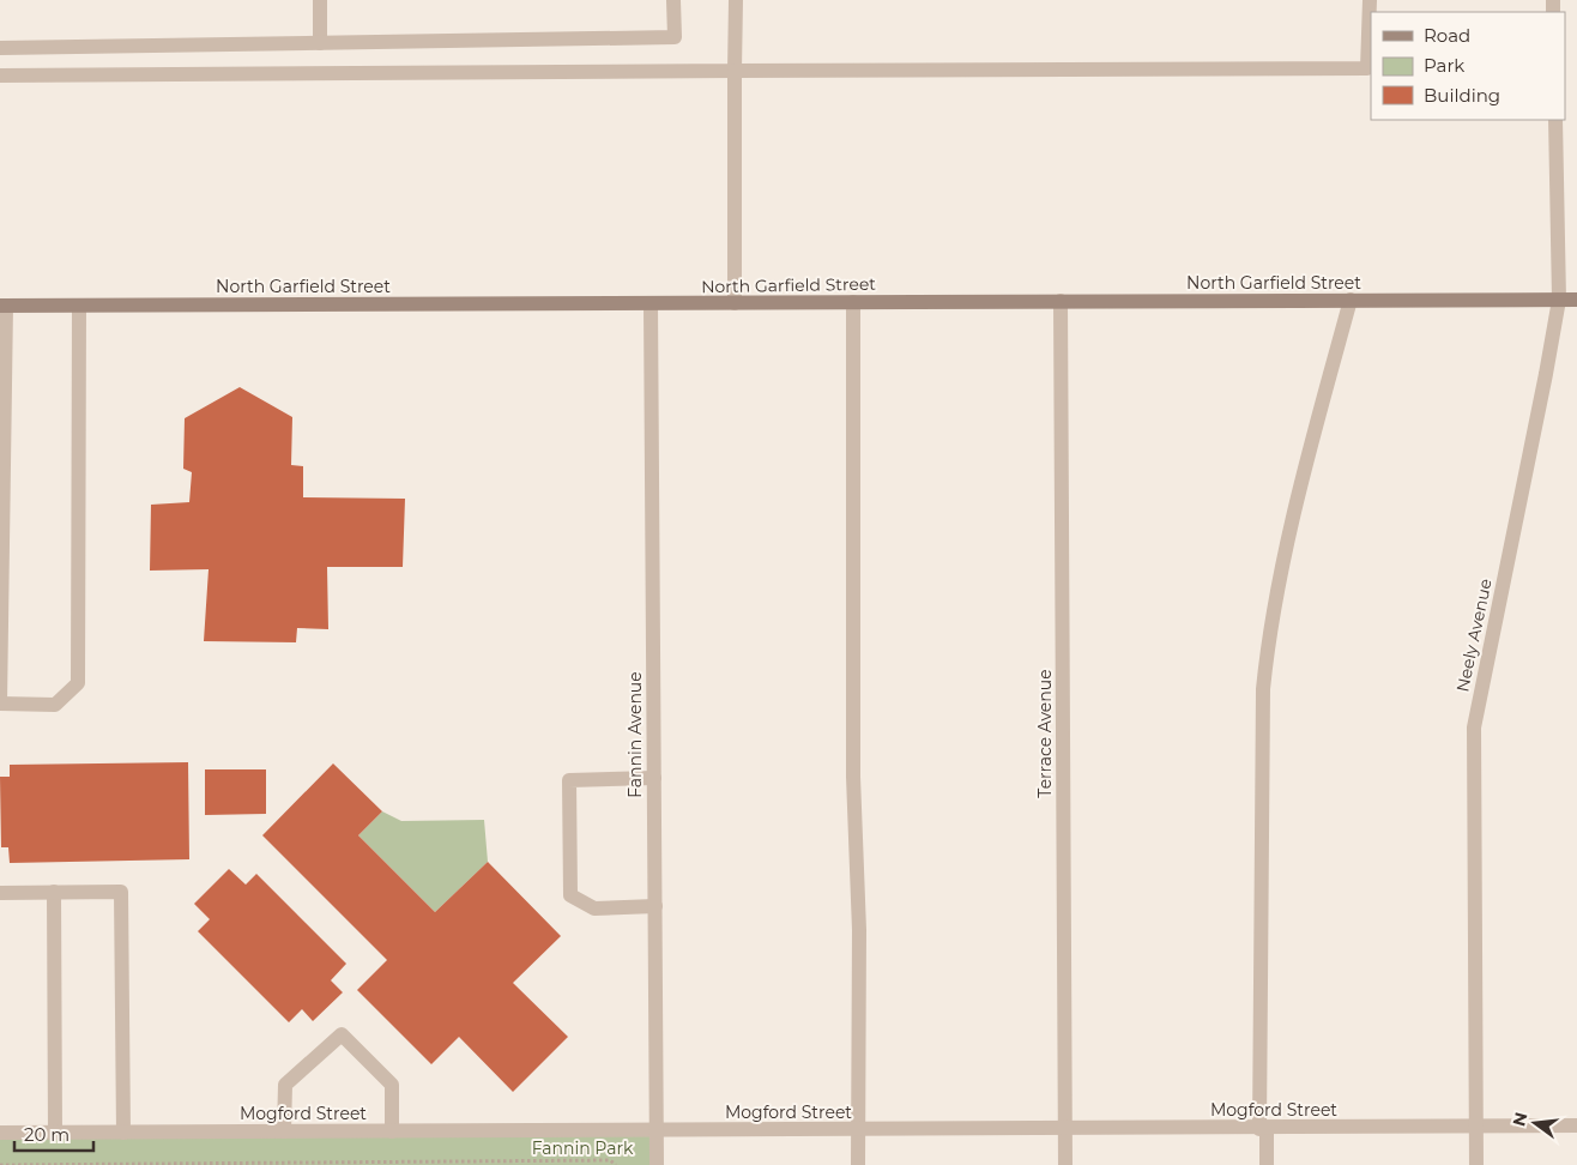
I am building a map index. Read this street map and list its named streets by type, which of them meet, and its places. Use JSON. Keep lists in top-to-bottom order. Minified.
{"streets":{"main road":["North Garfield Street"],"street":["Neely Avenue","Terrace Avenue","Fannin Avenue","Mogford Street"]},"crossings":[["North Garfield Street","Neely Avenue"],["North Garfield Street","Terrace Avenue"],["North Garfield Street","Fannin Avenue"],["Neely Avenue","Mogford Street"],["Terrace Avenue","Mogford Street"],["Fannin Avenue","Mogford Street"]],"parks":["Fannin Park"],"legend":["Road","Park","Building"],"scale_bar":"20 m","north":"left"}
